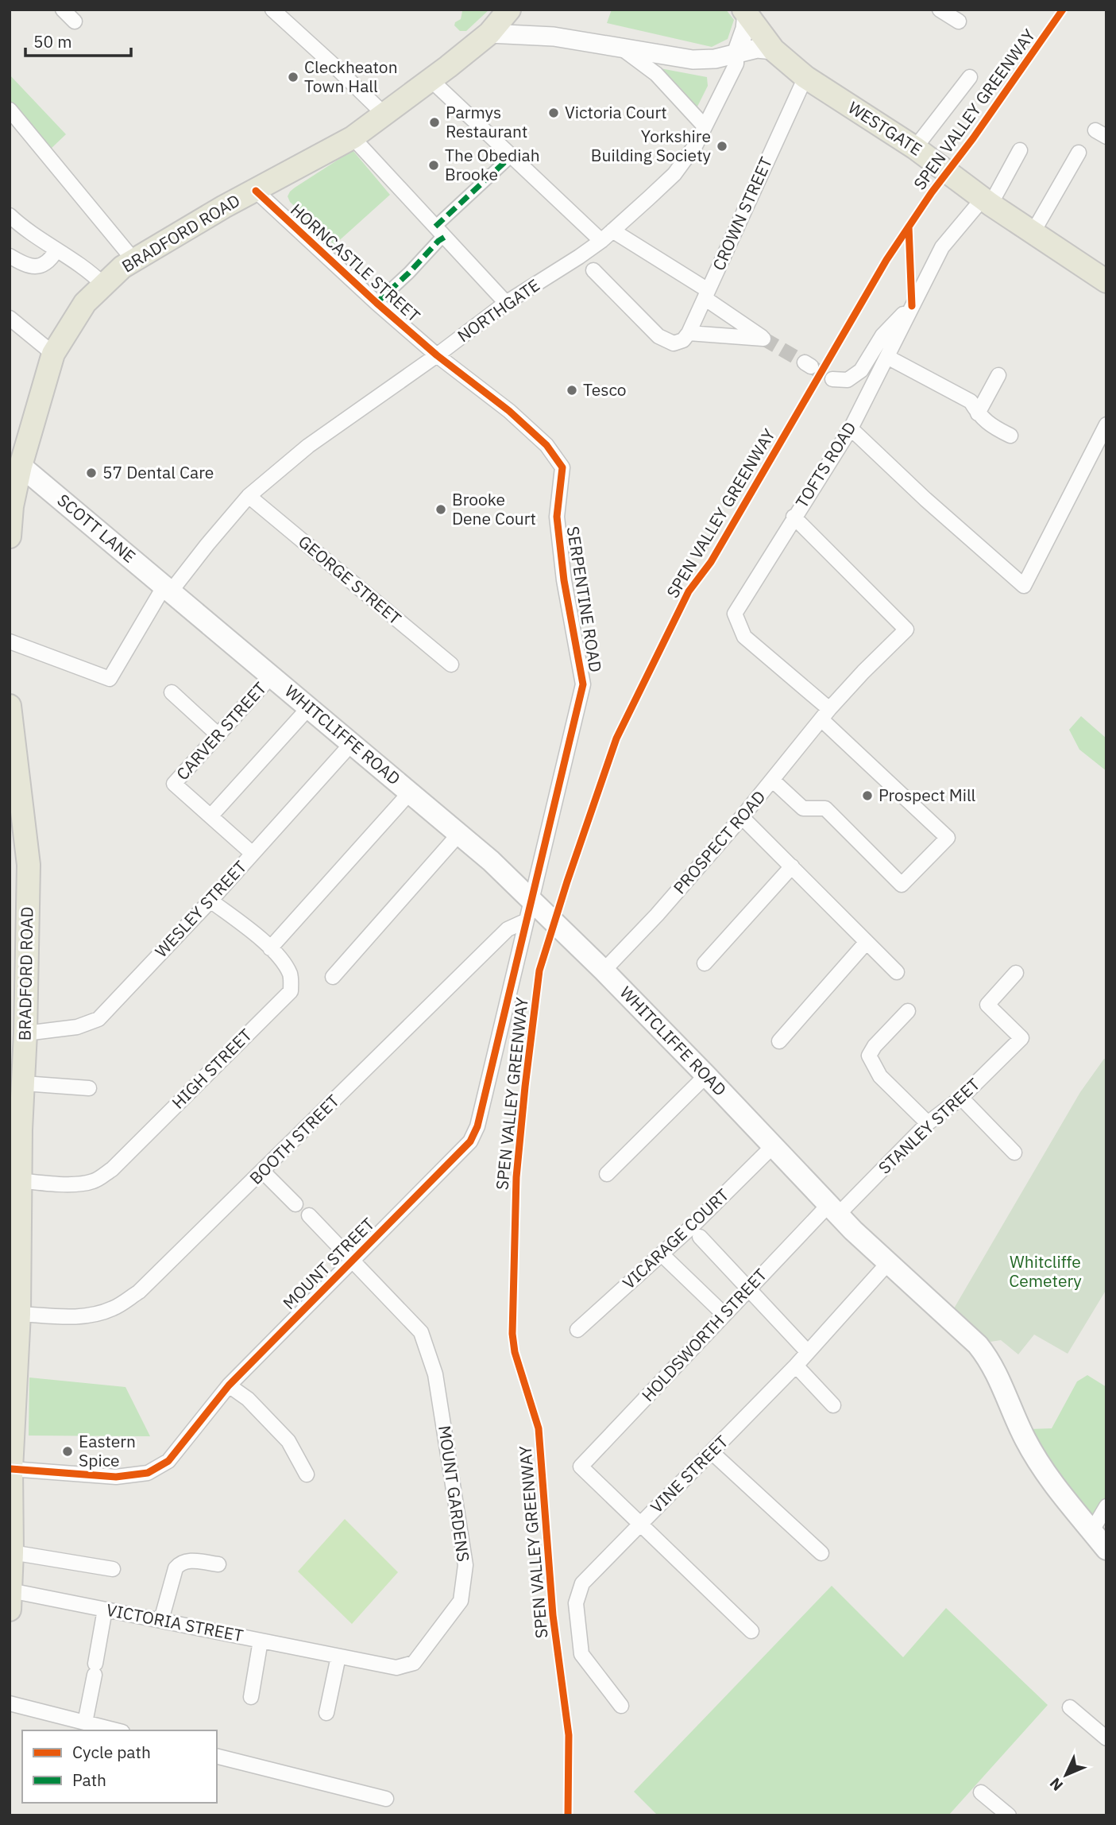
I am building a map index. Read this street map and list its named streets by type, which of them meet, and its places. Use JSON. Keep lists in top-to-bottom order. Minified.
{"streets":{"main road":["WESTGATE","BRADFORD ROAD","SCOTT LANE","WHITCLIFFE ROAD"],"street":["CROWN STREET","HORNCASTLE STREET","NORTHGATE","TOFTS ROAD","GEORGE STREET","SERPENTINE ROAD","CARVER STREET","PROSPECT ROAD","WESLEY STREET","HIGH STREET","STANLEY STREET","BOOTH STREET","VICARAGE COURT","MOUNT STREET","HOLDSWORTH STREET","VINE STREET","MOUNT GARDENS","VICTORIA STREET"],"cycle path":["SPEN VALLEY GREENWAY"]},"crossings":[["WESTGATE","CROWN STREET"],["WESTGATE","NORTHGATE"],["WESTGATE","TOFTS ROAD"],["BRADFORD ROAD","HORNCASTLE STREET"],["BRADFORD ROAD","SCOTT LANE"],["BRADFORD ROAD","WESLEY STREET"],["BRADFORD ROAD","HIGH STREET"],["BRADFORD ROAD","BOOTH STREET"],["BRADFORD ROAD","MOUNT STREET"],["BRADFORD ROAD","VICTORIA STREET"],["HORNCASTLE STREET","NORTHGATE"],["HORNCASTLE STREET","SERPENTINE ROAD"],["NORTHGATE","SCOTT LANE"],["NORTHGATE","GEORGE STREET"],["NORTHGATE","SERPENTINE ROAD"],["NORTHGATE","WHITCLIFFE ROAD"],["TOFTS ROAD","PROSPECT ROAD"],["SCOTT LANE","WHITCLIFFE ROAD"],["SERPENTINE ROAD","WHITCLIFFE ROAD"],["CARVER STREET","WHITCLIFFE ROAD"],["CARVER STREET","WESLEY STREET"],["WHITCLIFFE ROAD","PROSPECT ROAD"],["WHITCLIFFE ROAD","WESLEY STREET"],["WHITCLIFFE ROAD","STANLEY STREET"],["WHITCLIFFE ROAD","VICARAGE COURT"],["WHITCLIFFE ROAD","HOLDSWORTH STREET"],["WHITCLIFFE ROAD","VINE STREET"],["WESLEY STREET","HIGH STREET"],["STANLEY STREET","HOLDSWORTH STREET"],["BOOTH STREET","MOUNT STREET"],["MOUNT STREET","MOUNT GARDENS"],["HOLDSWORTH STREET","VINE STREET"],["MOUNT GARDENS","VICTORIA STREET"]],"parks":["Whitcliffe Cemetery"],"places":["Cleckheaton Town Hall","Victoria Court","Parmys Restaurant","Yorkshire Building Society","The Obediah Brooke","Tesco","57 Dental Care","Brooke Dene Court","Prospect Mill","Eastern Spice"],"legend":["Cycle path","Path"],"scale_bar":"50 m","north":"bottom left"}
